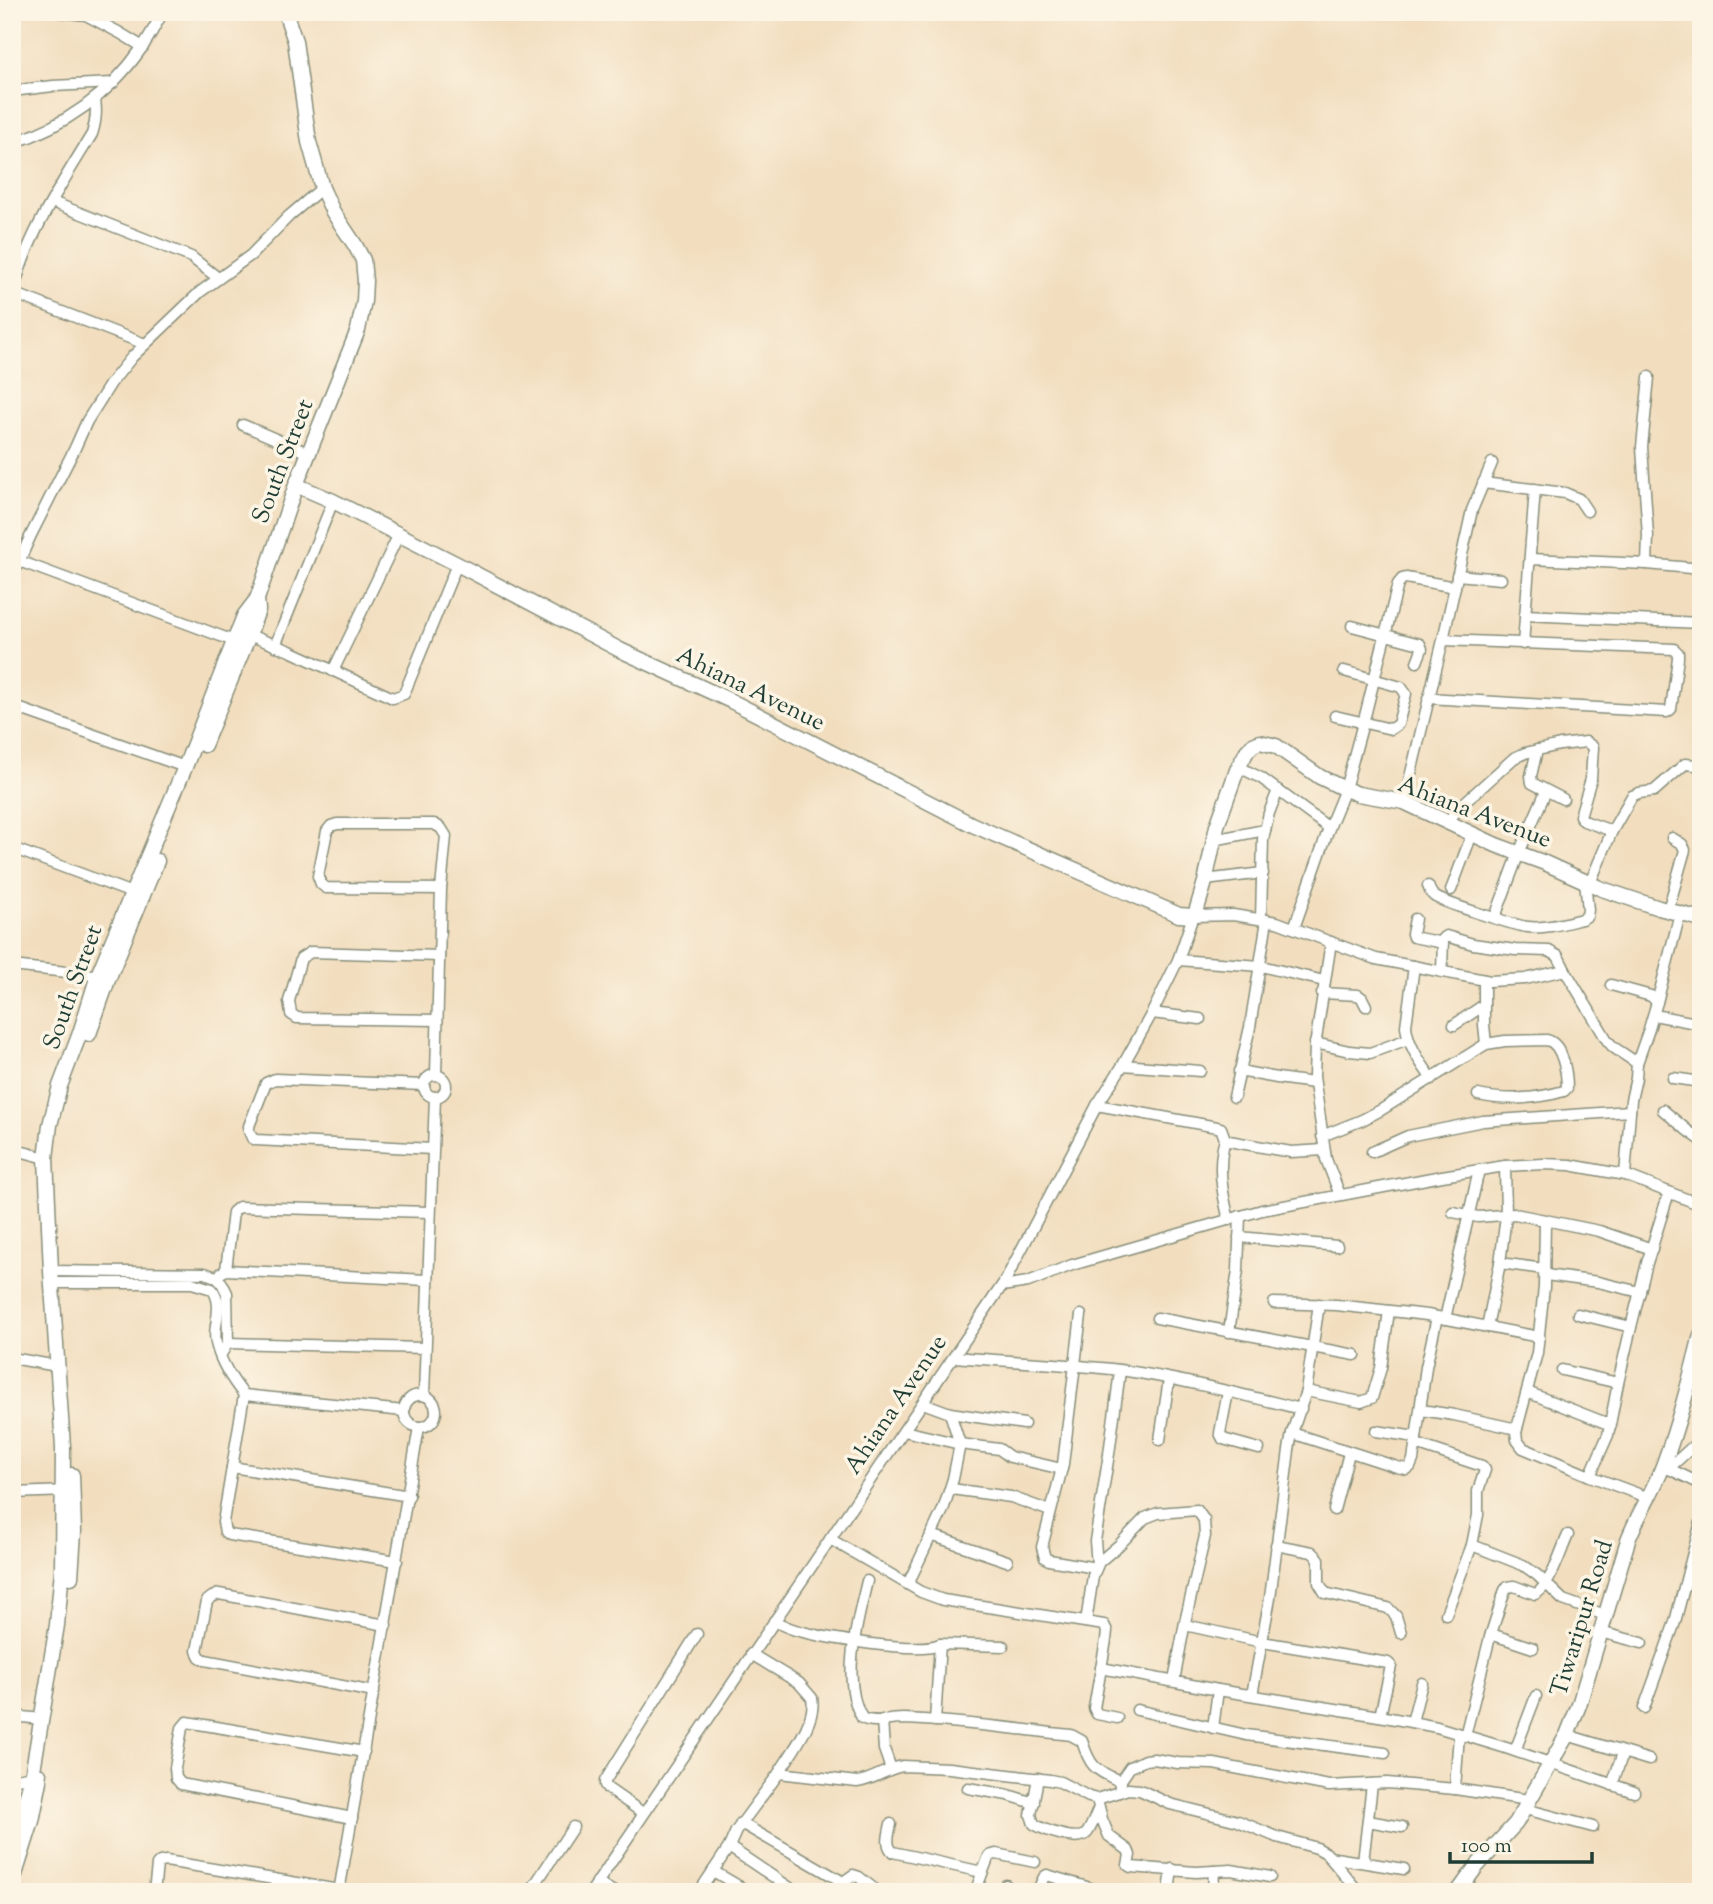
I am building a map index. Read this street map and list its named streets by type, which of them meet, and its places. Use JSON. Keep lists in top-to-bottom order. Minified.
{"streets":{"street":["South Street","Ahiana Avenue","Tiwaripur Road"]},"crossings":[["South Street","Ahiana Avenue"]],"scale_bar":"100 m"}
